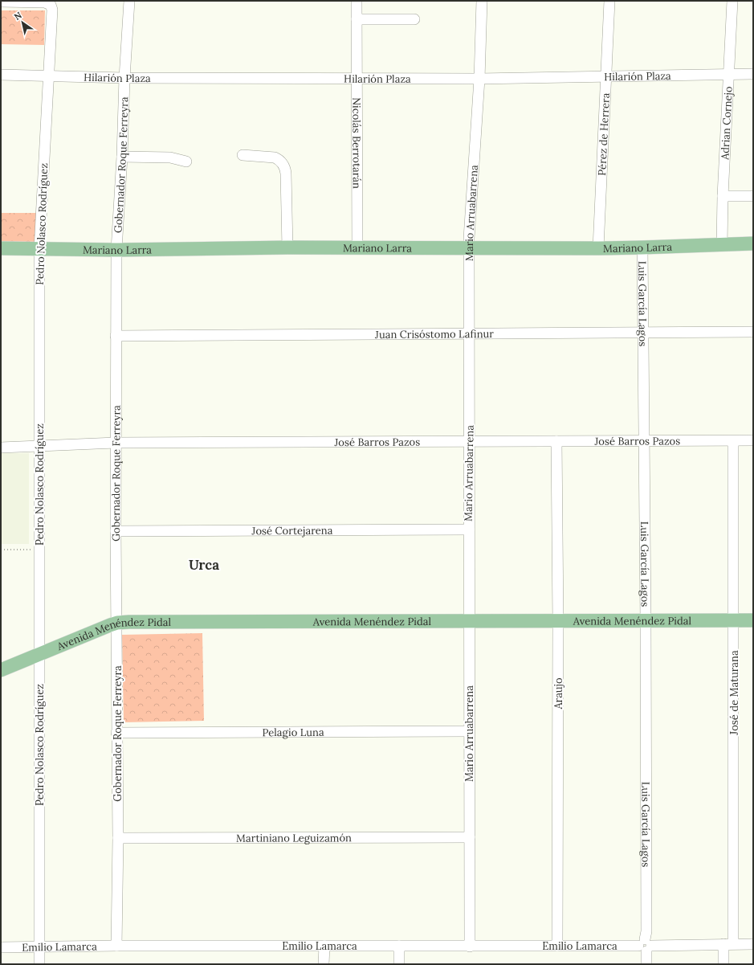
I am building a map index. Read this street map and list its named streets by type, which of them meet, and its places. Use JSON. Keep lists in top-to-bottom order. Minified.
{"streets":{"main road":["Mariano Larra","Avenida Menéndez Pidal"],"street":["Hilarión Plaza","Adrian Cornejo","Pérez de Herrera","Nicolás Berrotarán","Gobernador Roque Ferreyra","Mario Arruabarrena","Pedro Nolasco Rodríguez","Luis García Lagos","Juan Crisóstomo Lafinur","José Barros Pazos","José Cortejarena","José de Maturana","Araujo","Pelagio Luna","Martiniano Leguizamón","Emilio Lamarca"]},"crossings":[["Hilarión Plaza","Adrian Cornejo"],["Hilarión Plaza","Pérez de Herrera"],["Hilarión Plaza","Nicolás Berrotarán"],["Hilarión Plaza","Gobernador Roque Ferreyra"],["Hilarión Plaza","Mario Arruabarrena"],["Hilarión Plaza","Pedro Nolasco Rodríguez"],["Adrian Cornejo","Mariano Larra"],["Pérez de Herrera","Mariano Larra"],["Nicolás Berrotarán","Mariano Larra"],["Gobernador Roque Ferreyra","Mariano Larra"],["Gobernador Roque Ferreyra","Juan Crisóstomo Lafinur"],["Gobernador Roque Ferreyra","José Barros Pazos"],["Gobernador Roque Ferreyra","José Cortejarena"],["Gobernador Roque Ferreyra","Avenida Menéndez Pidal"],["Gobernador Roque Ferreyra","Pelagio Luna"],["Gobernador Roque Ferreyra","Martiniano Leguizamón"],["Gobernador Roque Ferreyra","Emilio Lamarca"],["Mario Arruabarrena","Mariano Larra"],["Mario Arruabarrena","Juan Crisóstomo Lafinur"],["Mario Arruabarrena","José Barros Pazos"],["Mario Arruabarrena","José Cortejarena"],["Mario Arruabarrena","Avenida Menéndez Pidal"],["Mario Arruabarrena","Pelagio Luna"],["Mario Arruabarrena","Martiniano Leguizamón"],["Mario Arruabarrena","Emilio Lamarca"],["Pedro Nolasco Rodríguez","Mariano Larra"],["Pedro Nolasco Rodríguez","José Barros Pazos"],["Pedro Nolasco Rodríguez","Avenida Menéndez Pidal"],["Pedro Nolasco Rodríguez","Emilio Lamarca"],["Mariano Larra","Luis García Lagos"],["Luis García Lagos","Juan Crisóstomo Lafinur"],["Luis García Lagos","José Barros Pazos"],["Luis García Lagos","Avenida Menéndez Pidal"],["Luis García Lagos","Emilio Lamarca"],["José Barros Pazos","José de Maturana"],["José Barros Pazos","Araujo"],["Avenida Menéndez Pidal","José de Maturana"],["Avenida Menéndez Pidal","Araujo"],["José de Maturana","Emilio Lamarca"],["Araujo","Emilio Lamarca"]],"districts":["Urca"],"north":"top left"}
